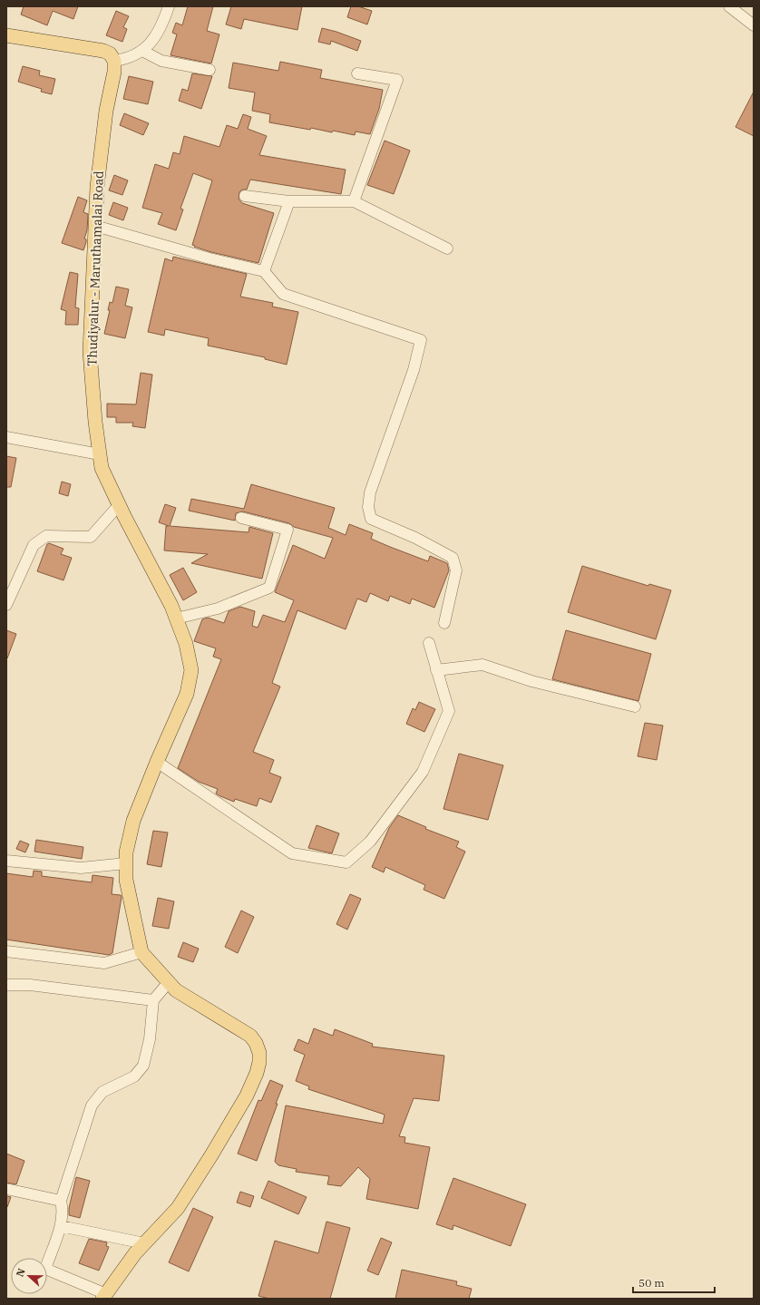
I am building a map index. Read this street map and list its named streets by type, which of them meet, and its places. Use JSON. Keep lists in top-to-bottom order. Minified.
{"streets":{"main road":["Thudiyalur - Maruthamalai Road"]},"scale_bar":"50 m","north":"left"}
